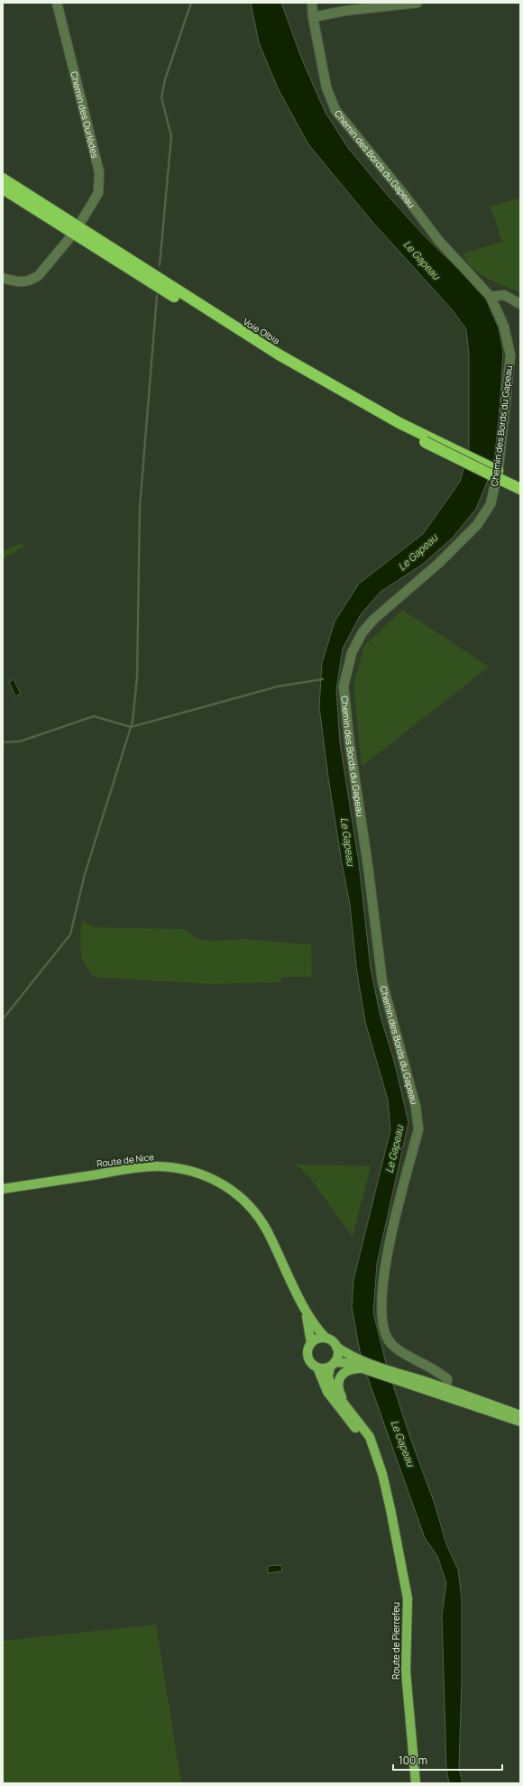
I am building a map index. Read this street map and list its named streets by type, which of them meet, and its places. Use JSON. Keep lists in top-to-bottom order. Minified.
{"streets":{"highway":["Voie Olbia"],"main road":["Route de Nice","Route de Pierrefeu"],"street":["Chemin des Ourlèdes","Chemin des Bords du Gapeau"]},"water":["Le Gapeau"],"scale_bar":"100 m"}
